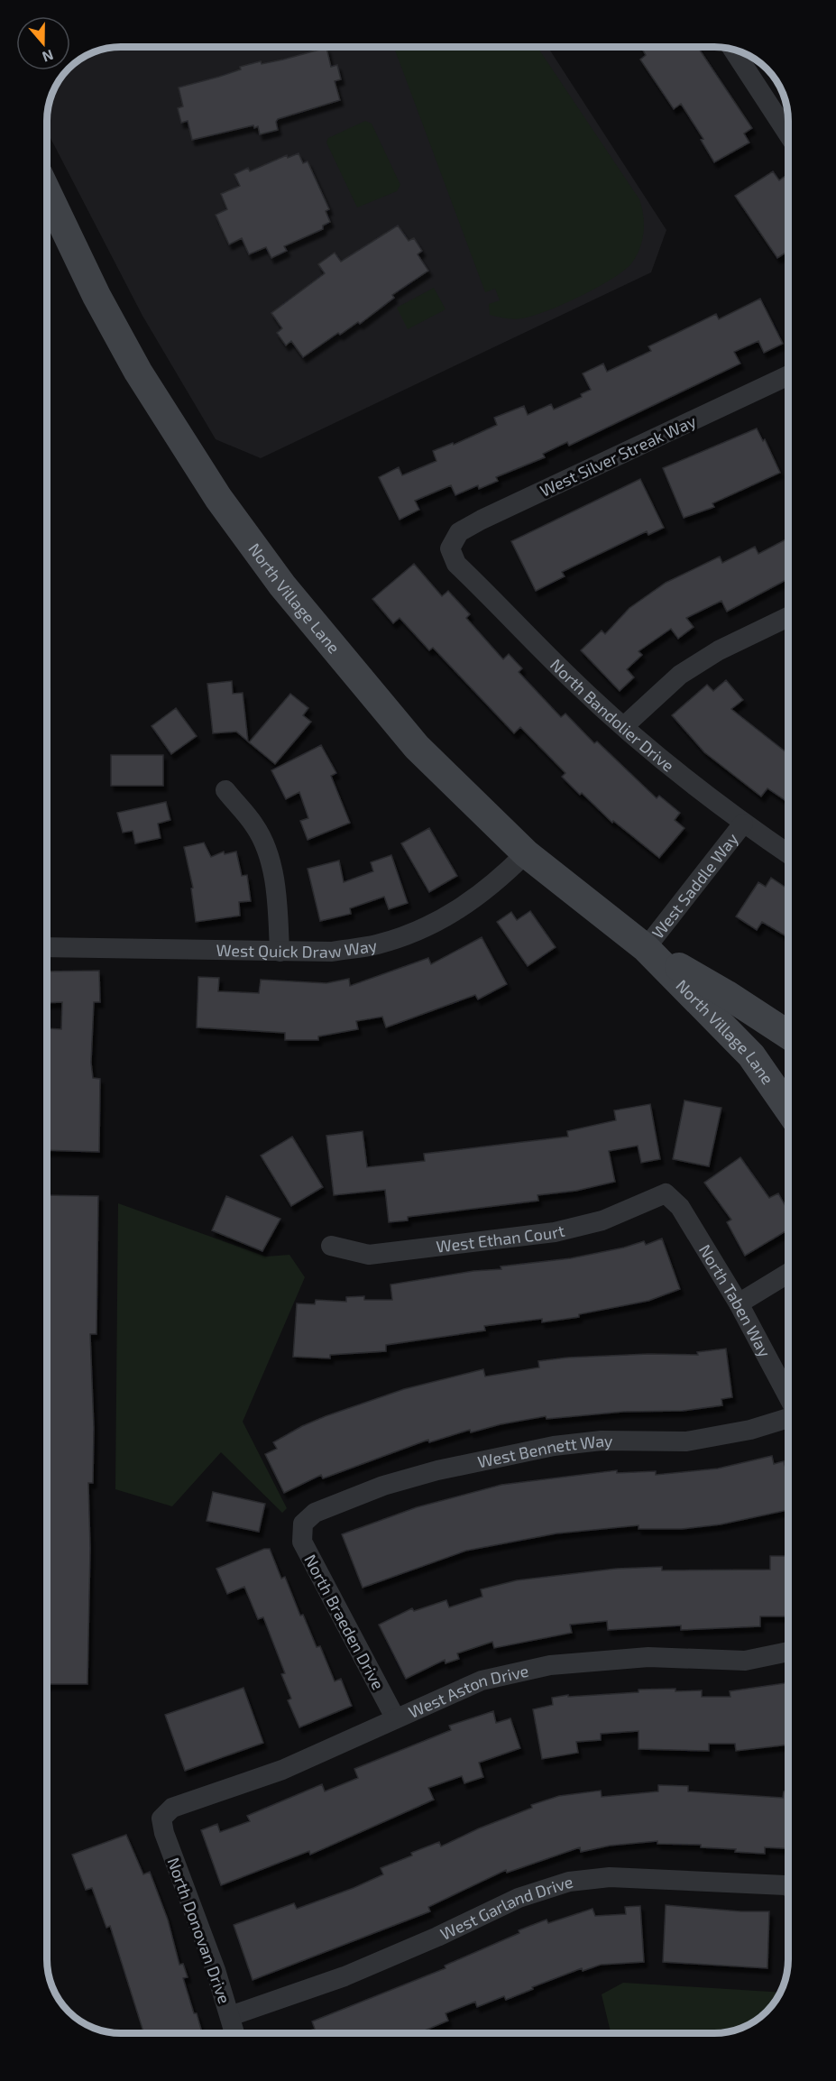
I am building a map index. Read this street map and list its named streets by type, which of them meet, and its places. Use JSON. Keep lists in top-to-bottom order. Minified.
{"streets":{"street":["West Silver Streak Way","North Village Lane","North Bandolier Drive","West Saddle Way","West Quick Draw Way","West Ethan Court","North Taben Way","West Bennett Way","North Braeden Drive","West Aston Drive","West Garland Drive","North Donovan Drive"]},"crossings":[["West Silver Streak Way","North Bandolier Drive"],["North Village Lane","West Saddle Way"],["North Village Lane","West Quick Draw Way"],["North Bandolier Drive","West Saddle Way"],["West Ethan Court","North Taben Way"],["West Bennett Way","North Braeden Drive"],["North Braeden Drive","West Aston Drive"],["West Aston Drive","North Donovan Drive"],["West Garland Drive","North Donovan Drive"]],"north":"bottom"}
